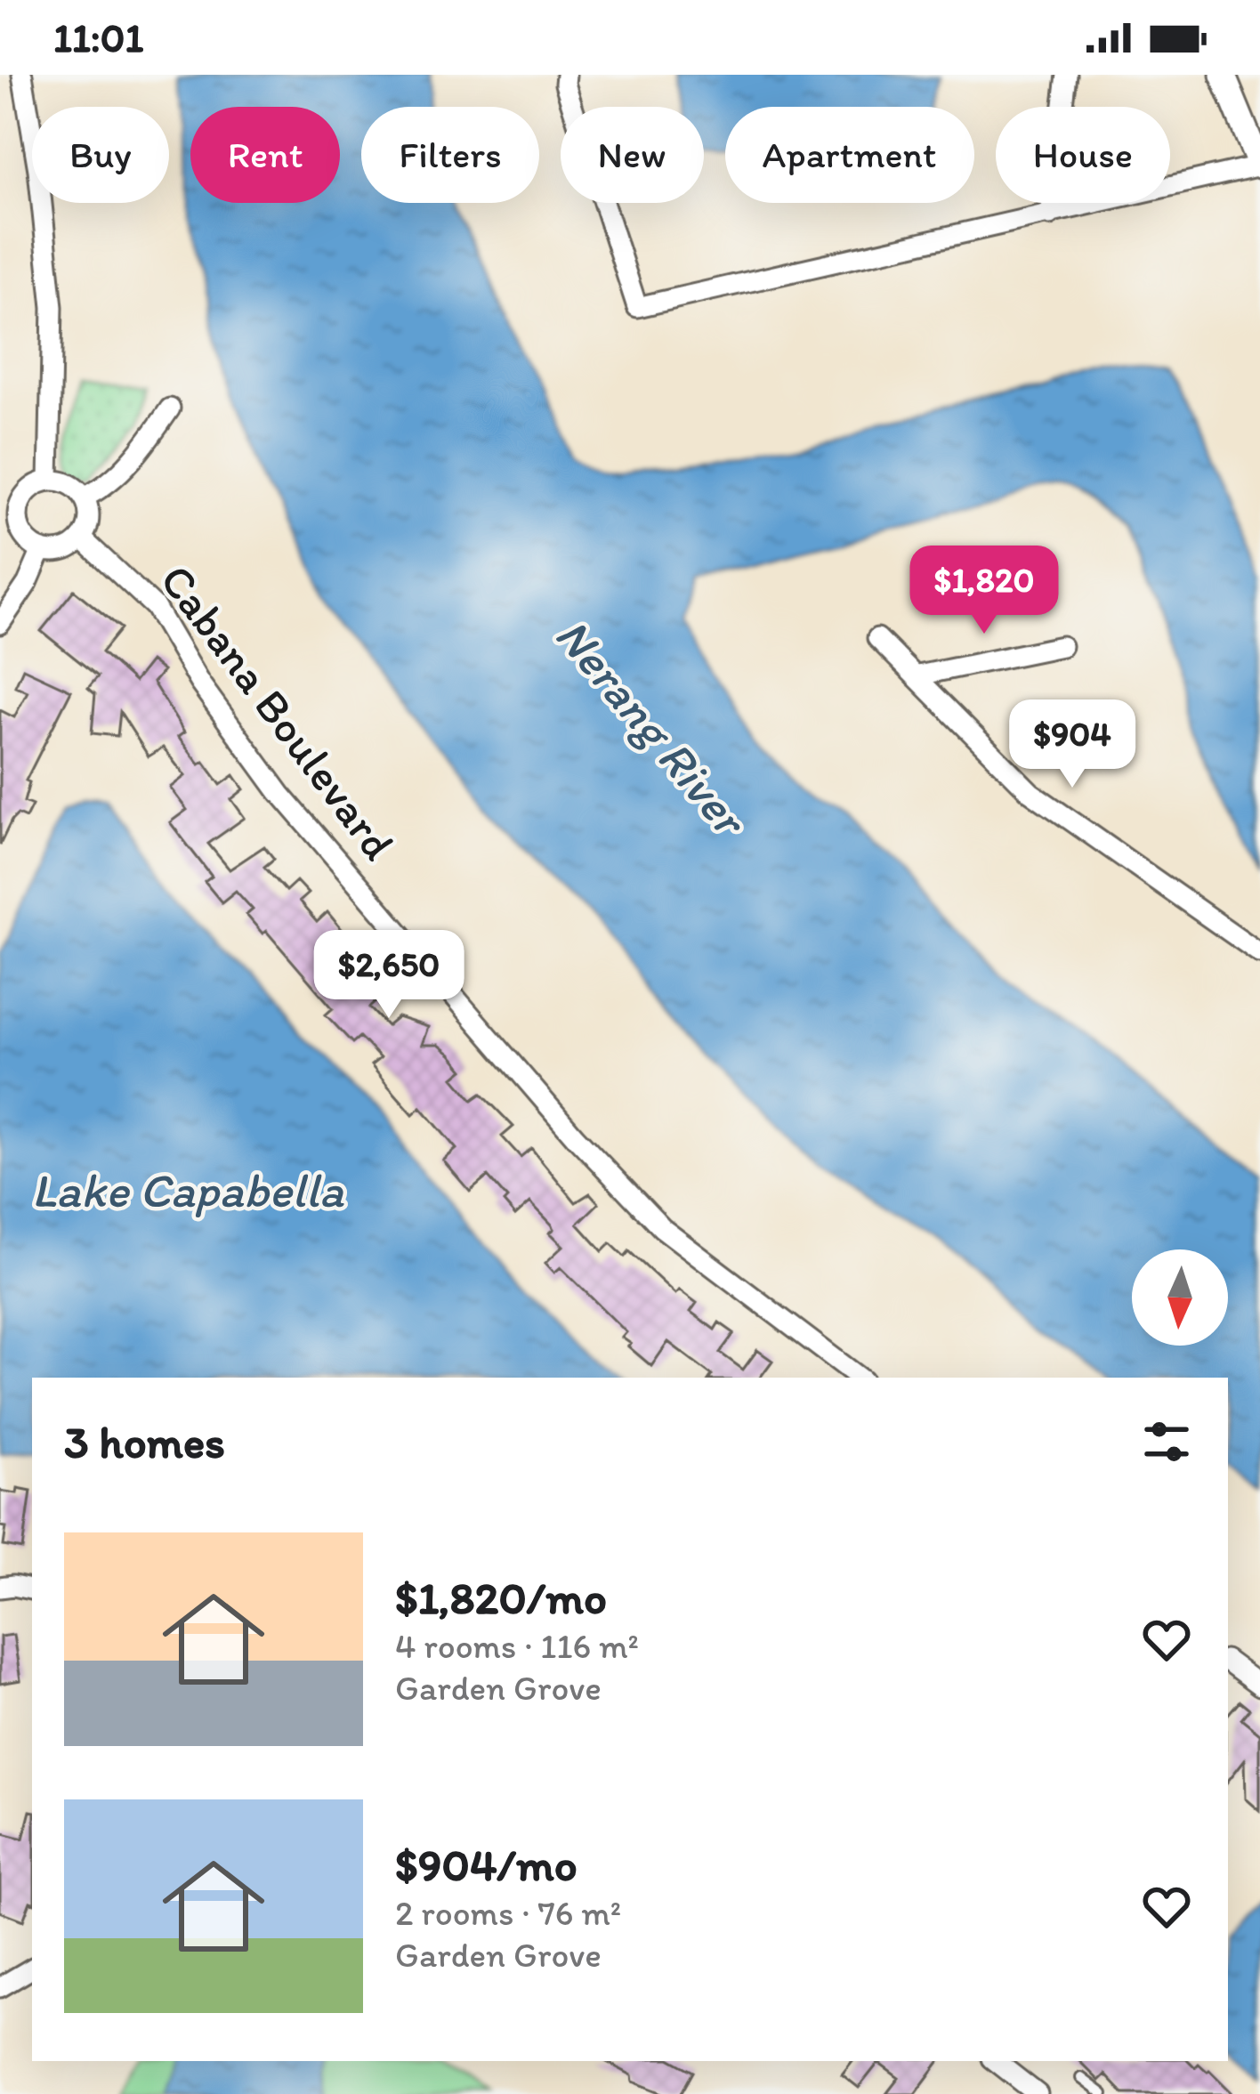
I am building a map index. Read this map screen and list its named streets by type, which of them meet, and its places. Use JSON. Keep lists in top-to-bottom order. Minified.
{"streets":{"street":["Cabana Boulevard"]},"water":["Nerang River","Lake Capabella"],"north":"bottom","page":{"status":"11:01","chip":["Buy","Rent","Filters","New","Apartment","House"],"price":["$1,820","$904","$2,650"],"heading":"3 homes","list":[{"name":"$1,820/mo","note":"4 rooms · 116 m² · Garden Grove"},{"name":"$904/mo","note":"2 rooms · 76 m² · Garden Grove"}]}}
